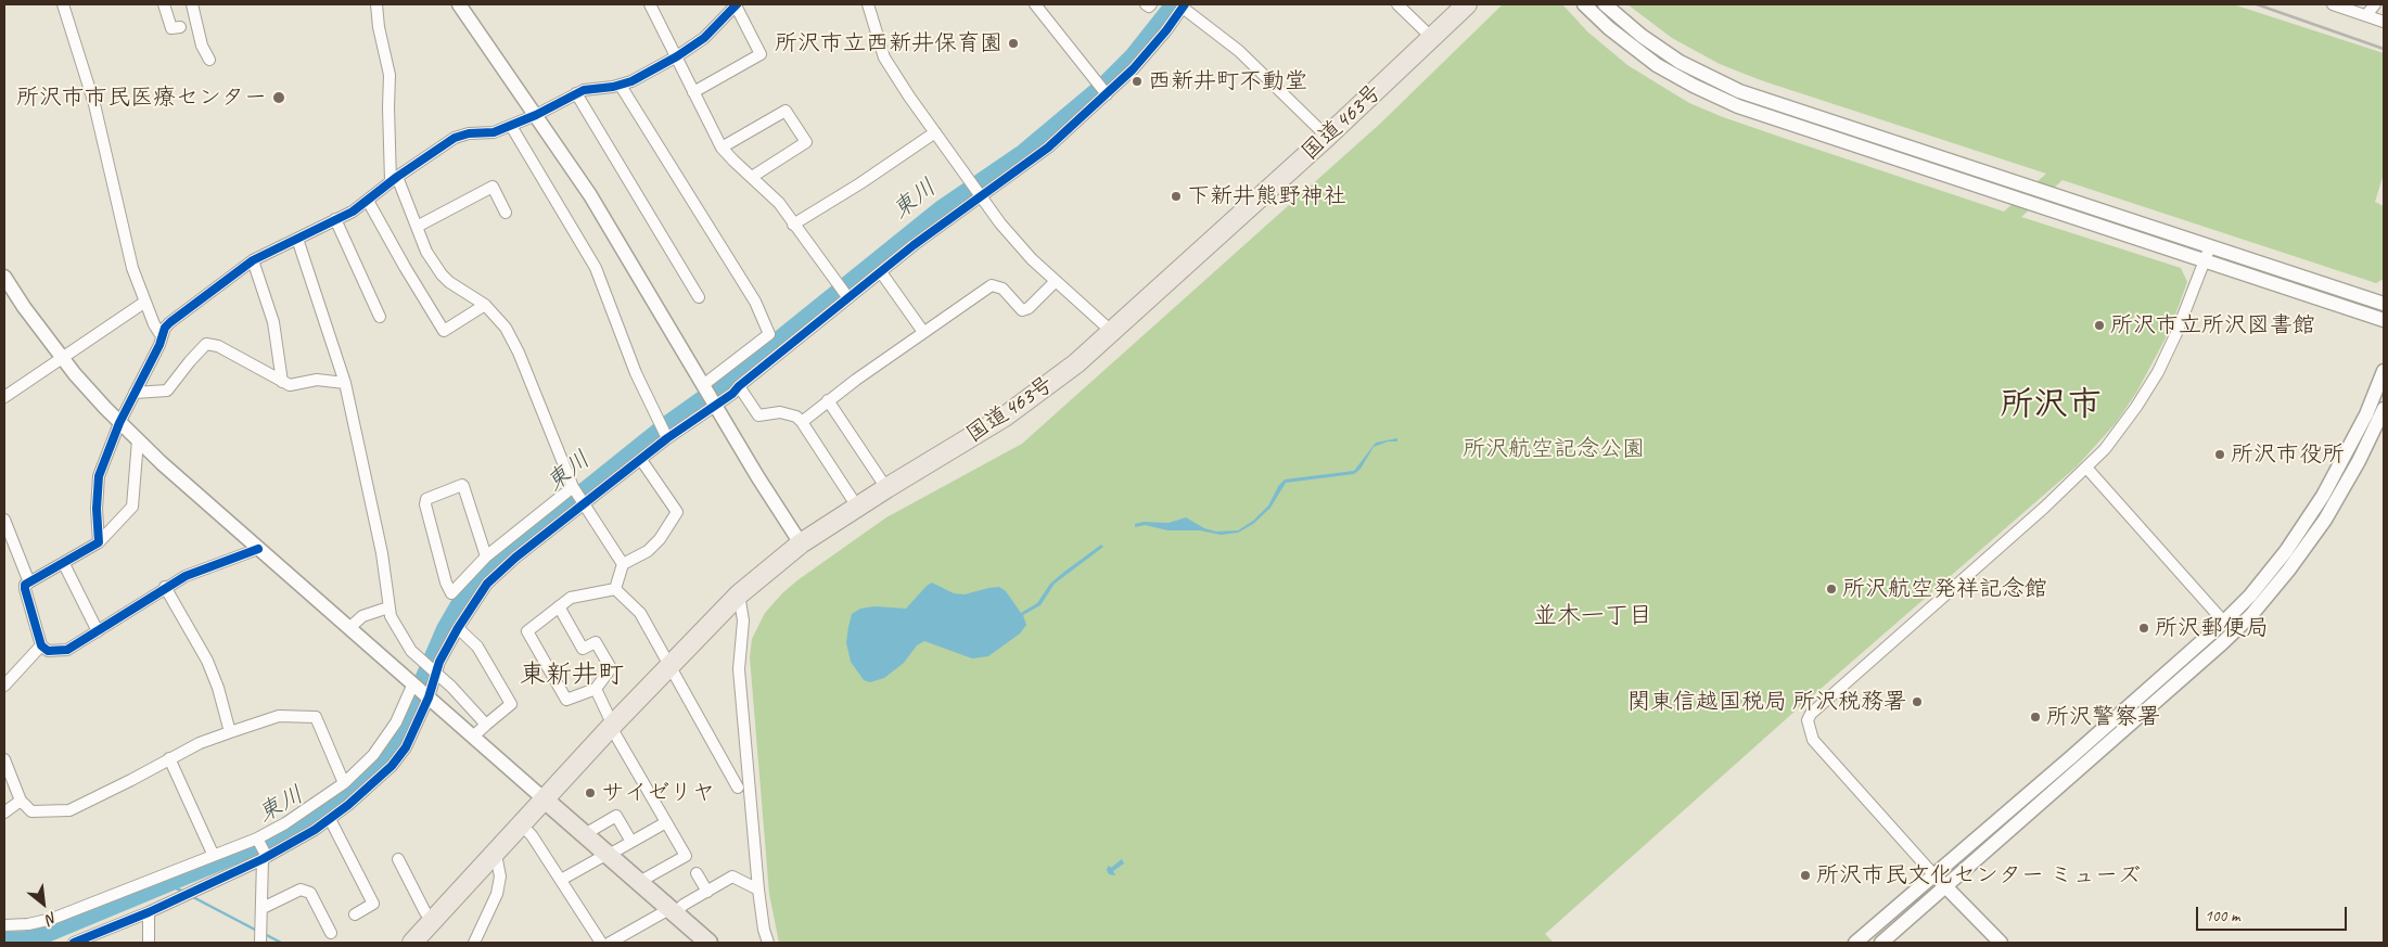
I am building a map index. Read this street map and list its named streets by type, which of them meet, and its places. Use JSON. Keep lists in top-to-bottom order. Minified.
{"streets":{"highway":["国道463号"]},"districts":["所沢市","並木一丁目","東新井町"],"water":["東川"],"parks":["所沢航空記念公園"],"places":["所沢市立西新井保育園","西新井町不動堂","所沢市市民医療センター","下新井熊野神社","所沢市立所沢図書館","所沢市役所","所沢航空発祥記念館","所沢郵便局","関東信越国税局 所沢税務署","所沢警察署","サイゼリヤ","所沢市民文化センター ミューズ"],"scale_bar":"100 m","north":"bottom right"}
